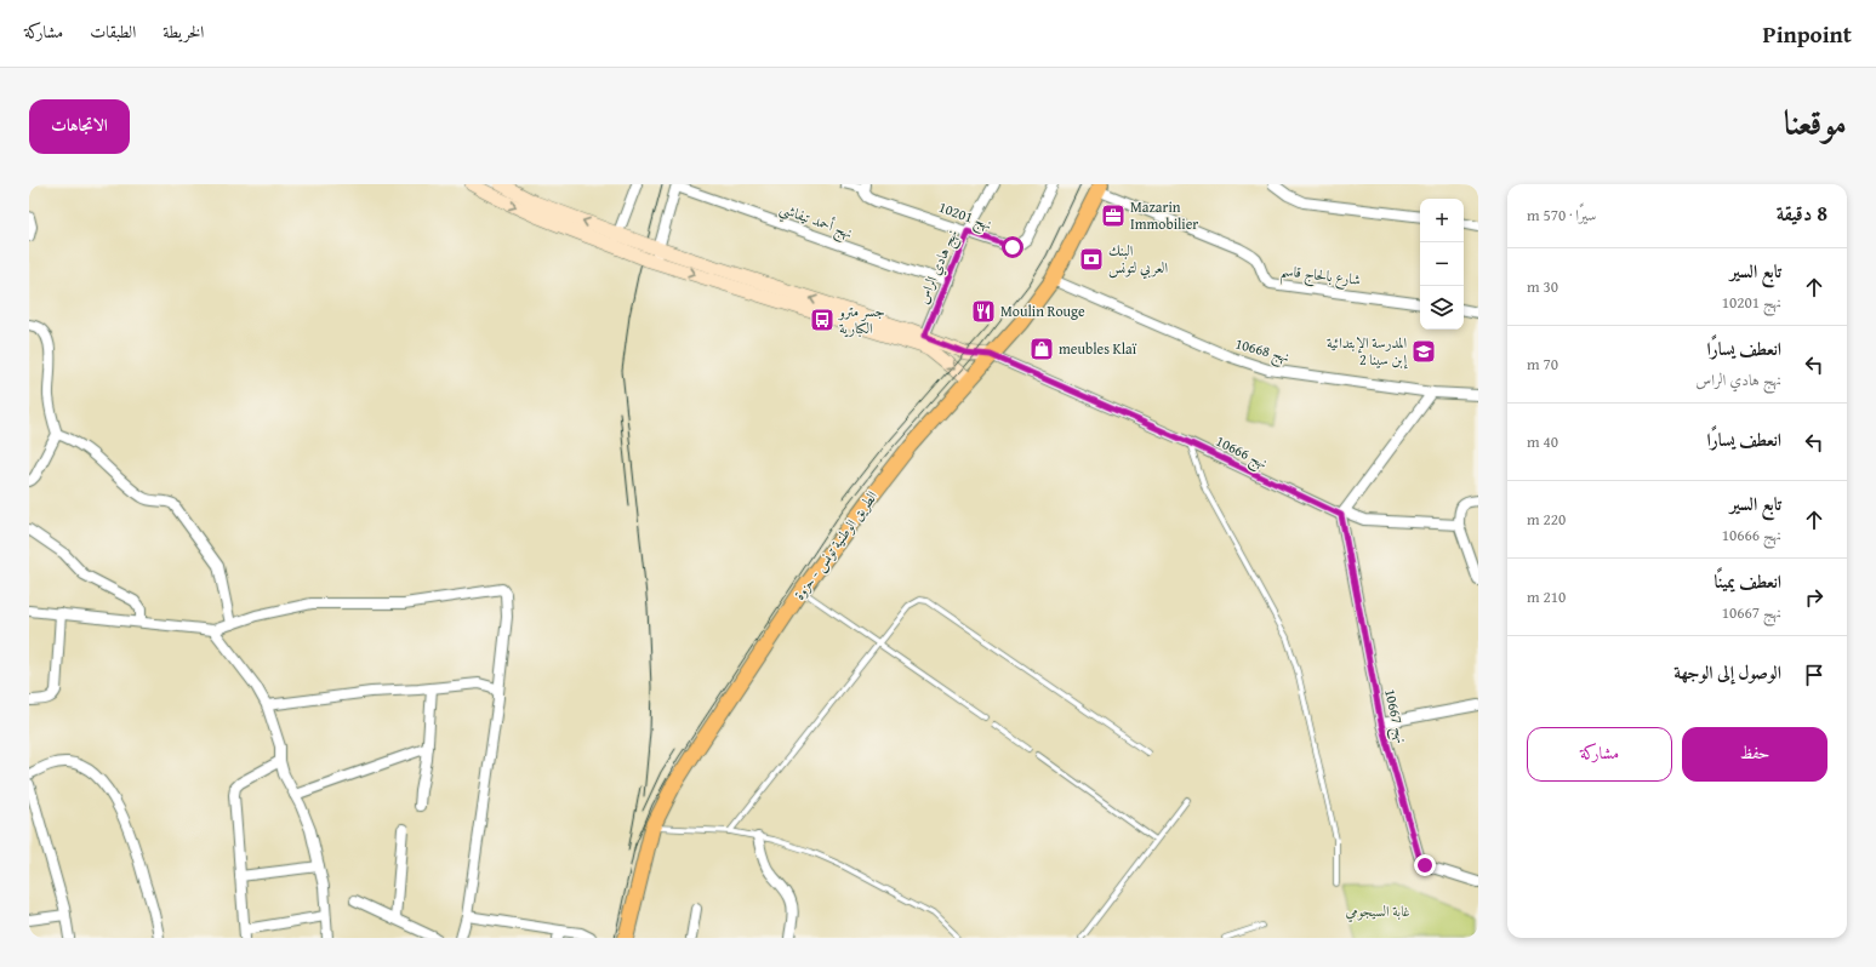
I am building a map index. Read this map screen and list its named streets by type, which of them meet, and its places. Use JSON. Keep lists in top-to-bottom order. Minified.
{"streets":{"main road":["الطريق الوطنية تونس - حزوة"],"street":["نهج 10201","نهج أحمد تيفاشي","نهج هادي الراس","شارع بالحاج قاسم","نهج 10668","نهج 10666","نهج 10667"]},"crossings":[["نهج 10201","نهج هادي الراس"],["نهج أحمد تيفاشي","نهج هادي الراس"],["شارع بالحاج قاسم","الطريق الوطنية تونس - حزوة"],["نهج 10668","الطريق الوطنية تونس - حزوة"],["نهج 10666","الطريق الوطنية تونس - حزوة"],["نهج 10666","نهج 10667"]],"parks":["غابة السيجومي"],"places":{"office":["Mazarin Immobilier"],"bank":["البنك العربي لتونس"],"restaurant":["Moulin Rouge"],"bus stop":["جسر مترو الكبارية"],"shop":["meubles Klaï"],"school or university":["المدرسة الإبتدائية إبن سينا 2"]},"page":{"header":"Pinpoint","nav":["الخريطة","الطبقات","مشاركة"],"title":"موقعنا","buttons":["الاتجاهات",["حفظ","مشاركة"]],"heading":["8 دقيقة","سيرًا · 570 m"],"map_buttons":["+","−"],"list":[["تابع السير","نهج 10201","30 m"],["انعطف يسارًا","نهج هادي الراس","70 m"],["انعطف يسارًا","40 m"],["تابع السير","نهج 10666","220 m"],["انعطف يمينًا","نهج 10667","210 m"],"الوصول إلى الوجهة"]}}
